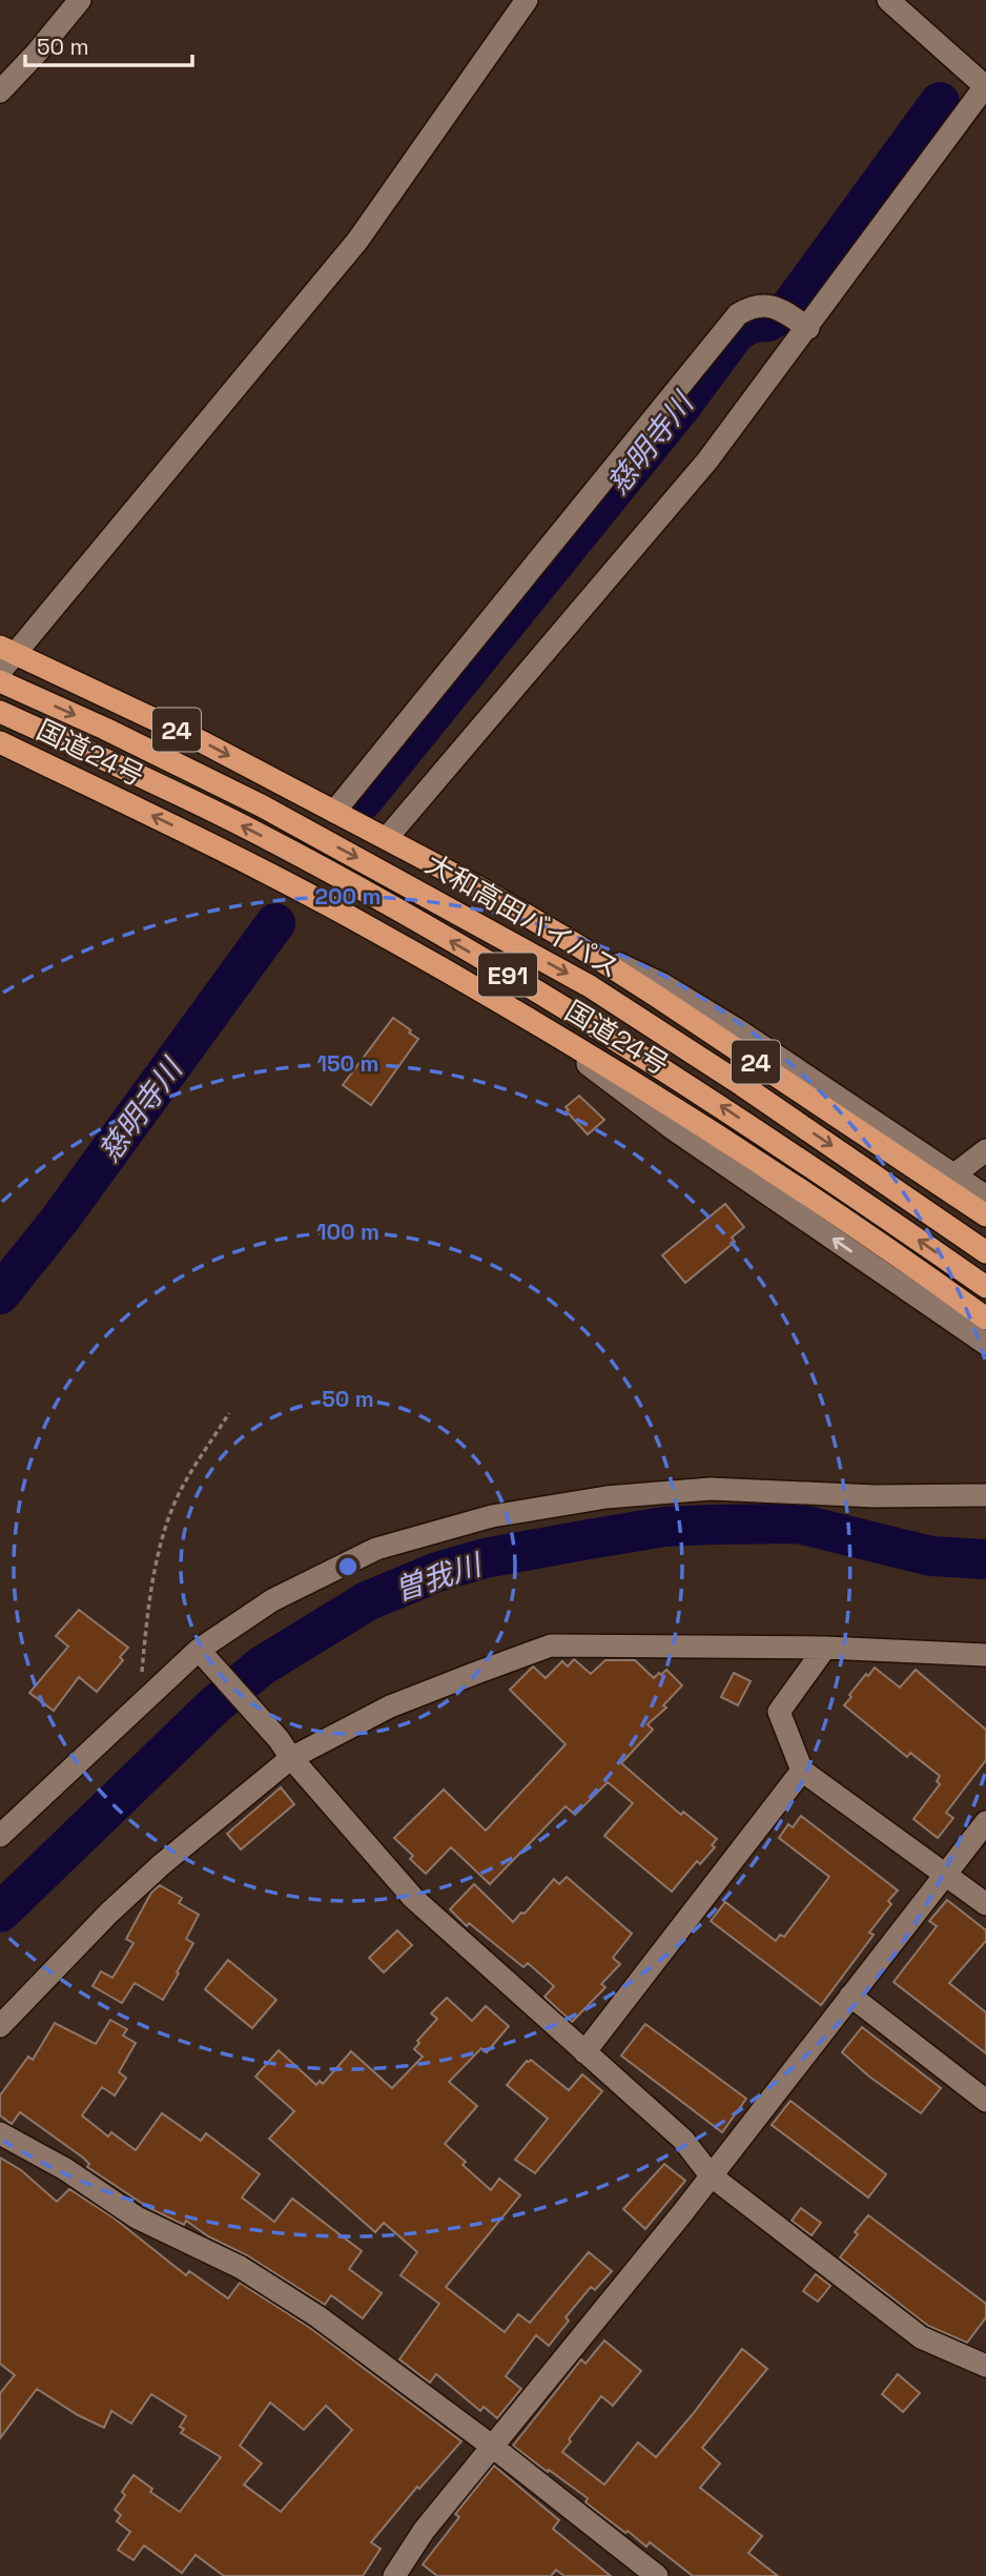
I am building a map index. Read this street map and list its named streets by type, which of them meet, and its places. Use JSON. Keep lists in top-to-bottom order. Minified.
{"streets":{"highway":["24","国道24号","大和高田バイパス","E91"]},"water":["慈明寺川","曽我川"],"scale_bar":"50 m","rings":["200 m","150 m","100 m","50 m"]}
